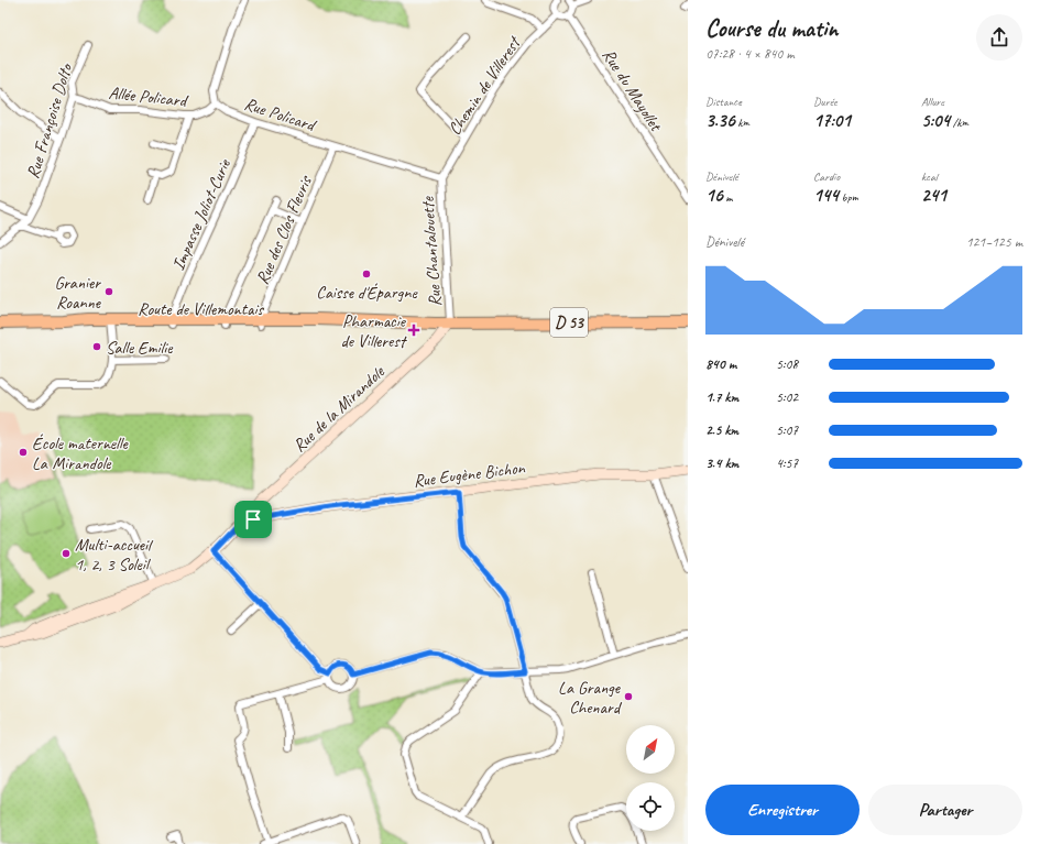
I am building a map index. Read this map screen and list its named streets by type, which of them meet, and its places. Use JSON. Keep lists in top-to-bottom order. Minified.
{"streets":{"main road":["Route de Villemontais","D 53"],"street":["Chemin de Villerest","Rue du Mayollet","Allée Policard","Rue Policard","Rue Françoise Dolto","Impasse Joliot-Curie","Rue des Clos Fleuris","Rue Chantalouette","Rue de la Mirandole","Rue Eugène Bichon"]},"crossings":[["Chemin de Villerest","Rue Policard"],["Chemin de Villerest","Rue Chantalouette"],["Allée Policard","Rue Policard"],["Allée Policard","Rue Françoise Dolto"],["Rue Policard","Impasse Joliot-Curie"],["Rue Policard","Rue des Clos Fleuris"],["Rue Policard","Rue Chantalouette"],["Impasse Joliot-Curie","Route de Villemontais"],["Rue des Clos Fleuris","Route de Villemontais"],["Rue Chantalouette","Route de Villemontais"],["Rue Chantalouette","D 53"],["Rue Chantalouette","Rue de la Mirandole"],["Route de Villemontais","D 53"],["Route de Villemontais","Rue de la Mirandole"],["D 53","Rue de la Mirandole"],["Rue de la Mirandole","Rue Eugène Bichon"]],"places":{"other":["Caisse d'Épargne","Granier Roanne","Salle Emilie","École maternelle La Mirandole","Multi-accueil 1, 2, 3 Soleil","La Grange Chenard"],"health":["Pharmacie de Villerest"]},"north":"top right","page":{"heading":["Course du matin","07:28 · 4 × 840 m"],"stats":[["Distance","3.36 km"],["Durée","17:01"],["Allure","5:04 /km"],["Dénivelé","16 m"],["Cardio","144 bpm"],["kcal","241"]],"chart":["Dénivelé","121–125 m"],"list":[{"name":"840 m","note":"5:08"},{"name":"1.7 km","note":"5:02"},{"name":"2.5 km","note":"5:07"},{"name":"3.4 km","note":"4:57"}],"buttons":["Enregistrer","Partager"]}}
